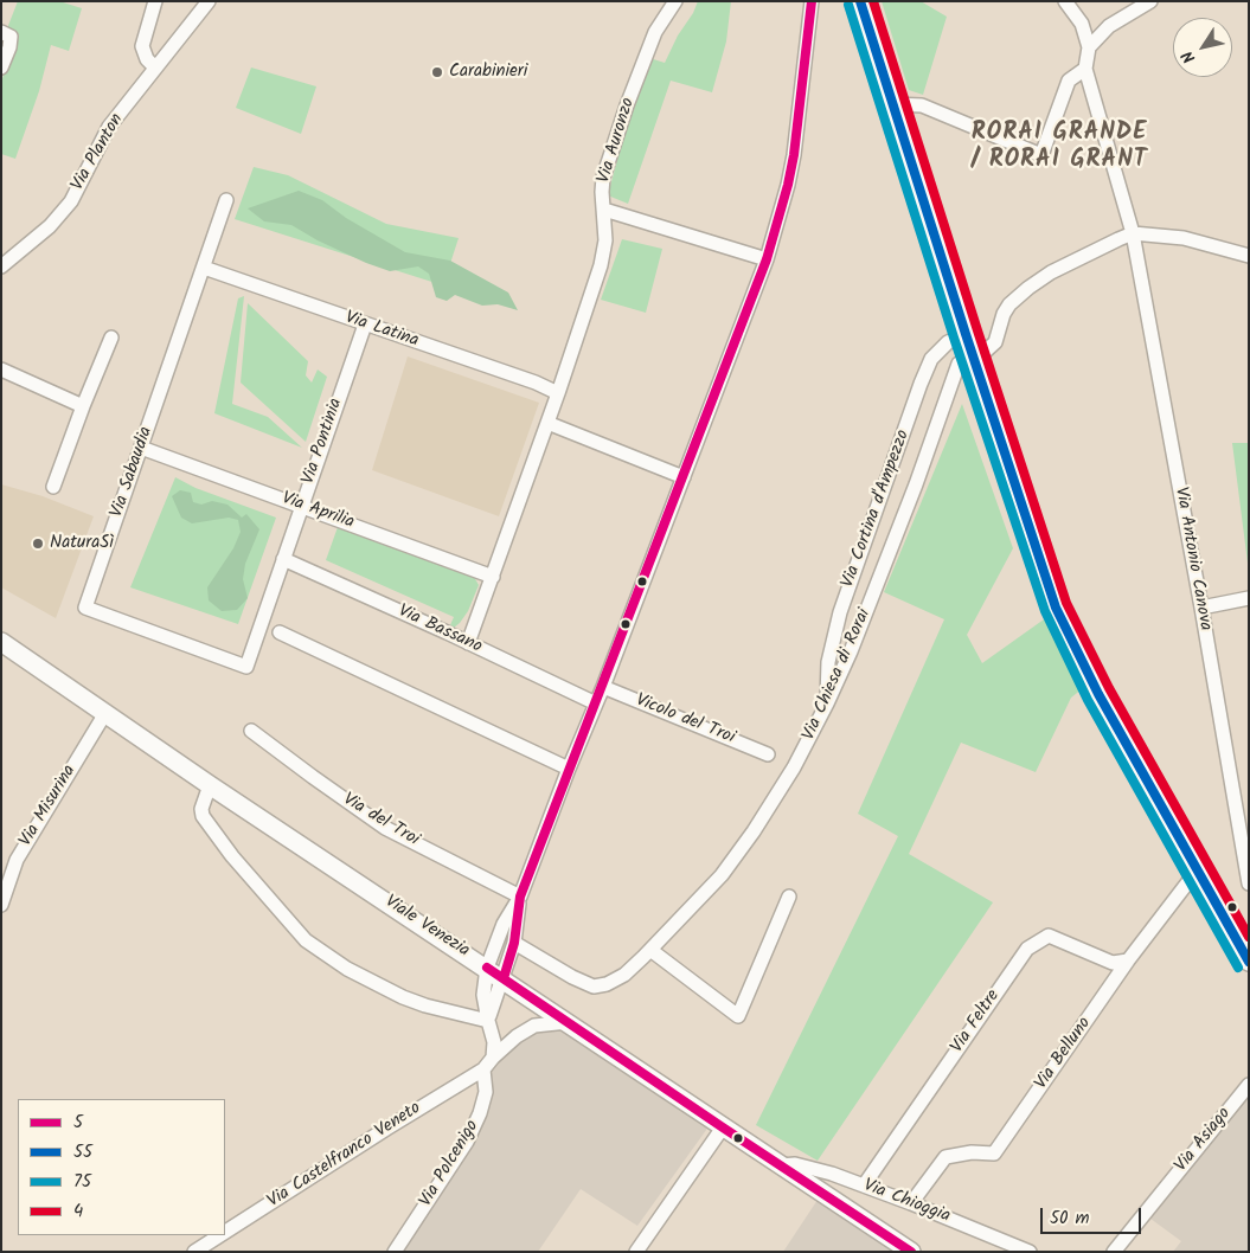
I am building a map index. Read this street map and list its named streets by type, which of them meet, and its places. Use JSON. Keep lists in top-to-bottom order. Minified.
{"streets":{"main road":["Viale Venezia"],"street":["Via Auronzo","Via Planton","Via Latina","Via Pontinia","Via Sabaudia","Via Cortina d'Ampezzo","Via Aprilia","Via Antonio Canova","Via Bassano","Via Chiesa di Rorai","Vicolo del Troi","Via Misurina","Via del Troi","Via Feltre","Via Belluno","Via Asiago","Via Castelfranco Veneto","Via Polcenigo","Via Chioggia"]},"crossings":[["Via Auronzo","Via Latina"],["Via Auronzo","Via Aprilia"],["Via Auronzo","Via Bassano"],["Via Latina","Via Pontinia"],["Via Latina","Via Sabaudia"],["Via Pontinia","Via Sabaudia"],["Via Pontinia","Via Aprilia"],["Via Pontinia","Via Bassano"],["Via Sabaudia","Via Aprilia"],["Via Sabaudia","Via Bassano"],["Via Cortina d'Ampezzo","Via Chiesa di Rorai"],["Via Misurina","Viale Venezia"],["Viale Venezia","Via Castelfranco Veneto"],["Viale Venezia","Via Chioggia"],["Via Feltre","Via Belluno"],["Via Feltre","Via Chioggia"],["Via Belluno","Via Chioggia"],["Via Castelfranco Veneto","Via Polcenigo"]],"districts":["RORAI GRANDE / RORAI GRANT"],"places":["Carabinieri","NaturaSì"],"lines":["transit line 5","transit line 55","transit line 4","transit line 75"],"legend":["5","55","75","4"],"scale_bar":"50 m","north":"bottom left"}
